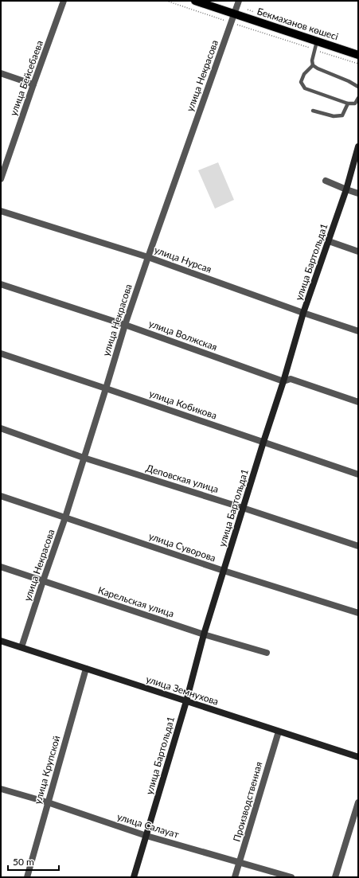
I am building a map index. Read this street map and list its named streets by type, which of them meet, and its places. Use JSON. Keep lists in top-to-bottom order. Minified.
{"streets":{"main road":["Бекмаханов көшесі"],"street":["улица Некрасова","улица Бейсебаева","улица Нурсая","улица Бартольда1","улица Волжская","улица Кобикова","Деповская улица","улица Суворова","Карельская улица","улица Земнухова","улица Крупской","Производственная","улица Салауат"]},"crossings":[["Бекмаханов көшесі","улица Некрасова"],["улица Некрасова","улица Нурсая"],["улица Некрасова","улица Волжская"],["улица Некрасова","улица Кобикова"],["улица Некрасова","Деповская улица"],["улица Некрасова","улица Суворова"],["улица Некрасова","Карельская улица"],["улица Некрасова","улица Земнухова"],["улица Нурсая","улица Бартольда1"],["улица Бартольда1","улица Волжская"],["улица Бартольда1","улица Кобикова"],["улица Бартольда1","Деповская улица"],["улица Бартольда1","улица Суворова"],["улица Бартольда1","Карельская улица"],["улица Бартольда1","улица Земнухова"],["улица Бартольда1","улица Салауат"],["улица Земнухова","улица Крупской"],["улица Земнухова","Производственная"],["улица Крупской","улица Салауат"],["Производственная","улица Салауат"]],"scale_bar":"50 m"}
